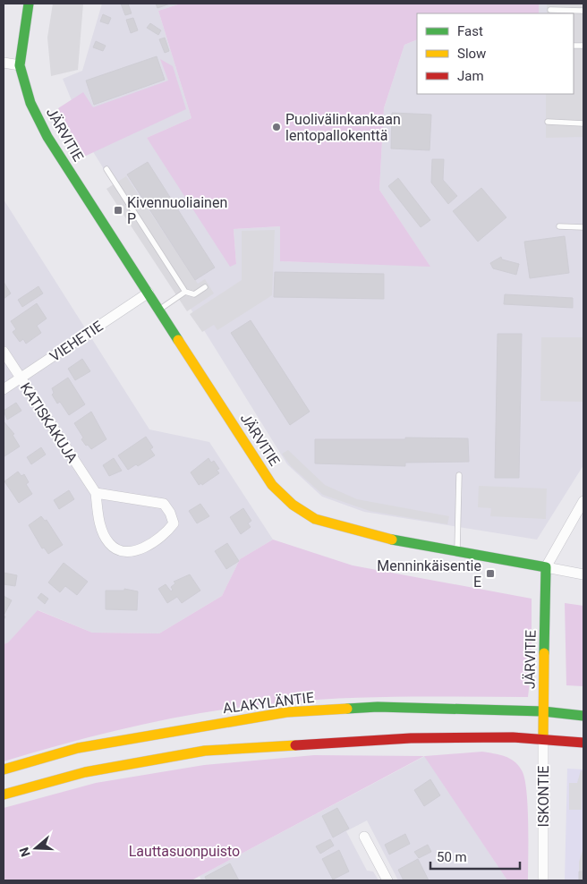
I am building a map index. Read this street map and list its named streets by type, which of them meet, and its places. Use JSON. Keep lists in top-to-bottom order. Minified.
{"streets":{"main road":["JÄRVITIE","ALAKYLÄNTIE"],"street":["VIEHETIE","KATISKAKUJA","ISKONTIE"]},"crossings":[["JÄRVITIE","VIEHETIE"],["JÄRVITIE","ALAKYLÄNTIE"],["JÄRVITIE","ISKONTIE"],["VIEHETIE","KATISKAKUJA"]],"parks":["Lauttasuonpuisto"],"places":{"other":["Puolivälinkankaan lentopallokenttä"],"transit":["Kivennuoliainen P","Menninkäisentie E"]},"legend":["Fast","Slow","Jam"],"scale_bar":"50 m","north":"left"}
